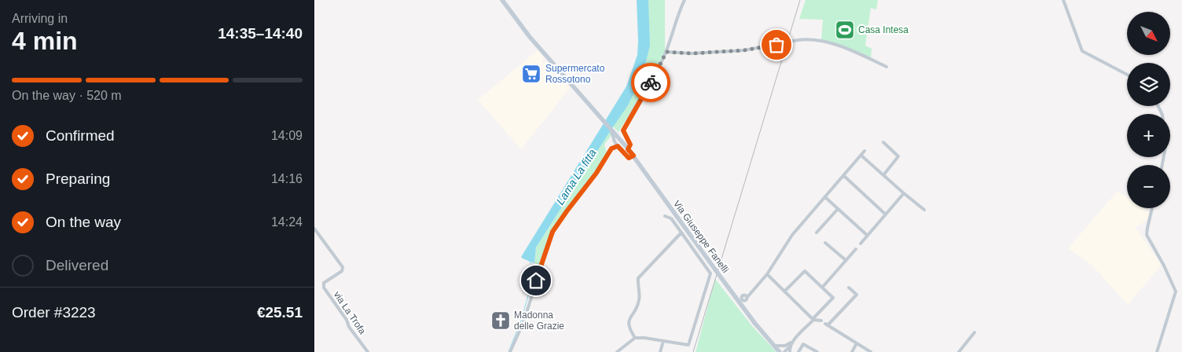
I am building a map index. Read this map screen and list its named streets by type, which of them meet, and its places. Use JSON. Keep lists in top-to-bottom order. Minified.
{"streets":{"main road":["Via Giuseppe Fanelli"],"street":["via La Trofa"]},"water":["Lama La fitta"],"places":{"sports":["Casa Intesa"],"supermarket":["Supermercato Rossotono"],"church":["Madonna delle Grazie"]},"north":"bottom right","page":{"heading":["4 min","Arriving in","14:35–14:40"],"panel":["Order #3223","€25.51"],"map_buttons":["+","−"],"bar":"On the way · 520 m","list":[["Confirmed","14:09"],["Preparing","14:16"],["On the way","14:24"],"Delivered"]}}
